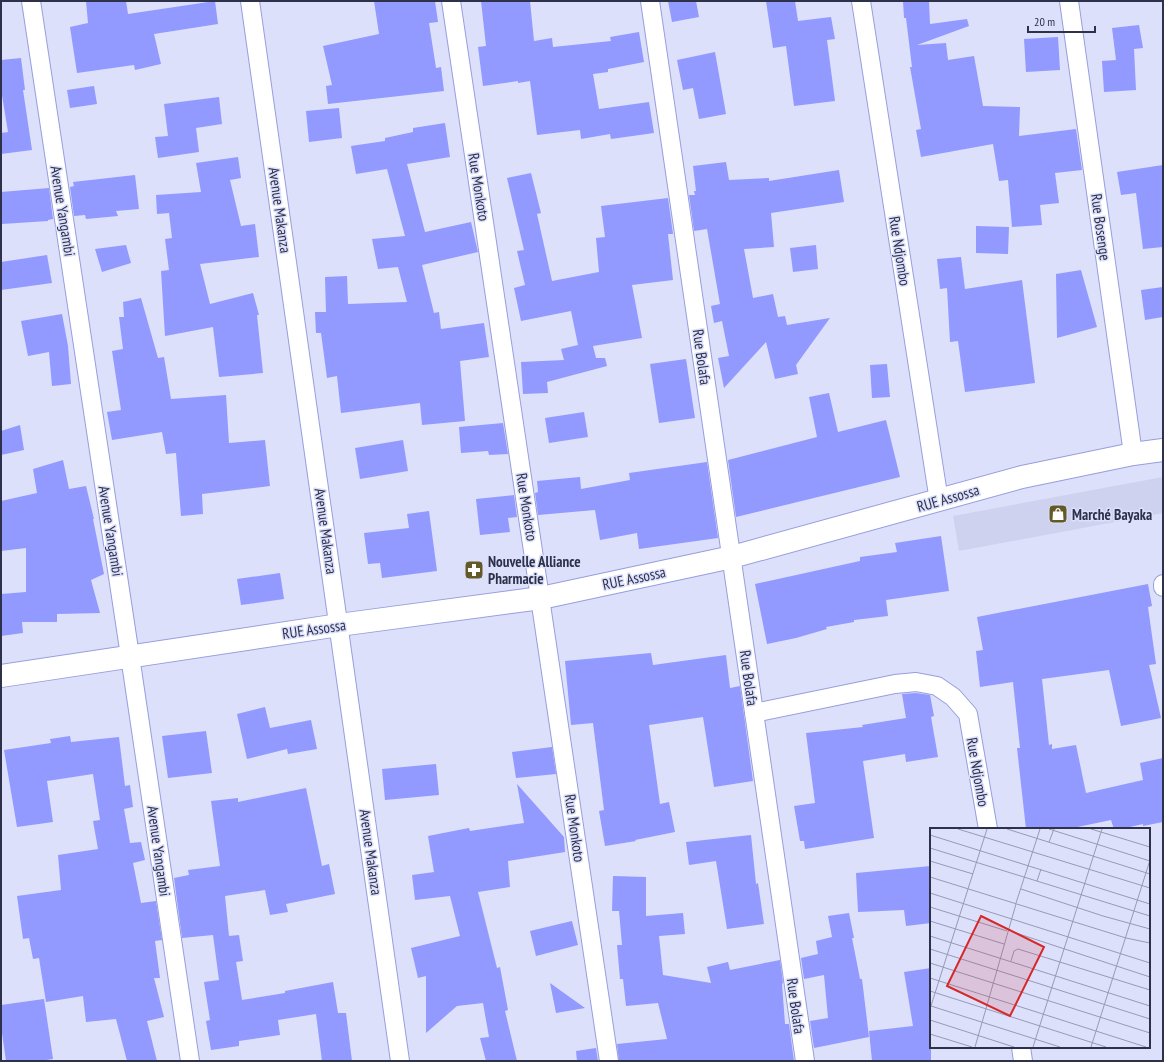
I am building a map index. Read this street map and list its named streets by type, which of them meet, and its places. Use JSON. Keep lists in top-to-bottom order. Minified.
{"streets":{"street":["Rue Monkoto","Avenue Makanza","Avenue Yangambi","Rue Bosenge","Rue Ndjombo","Rue Bolafa","RUE Assossa"]},"crossings":[["Rue Monkoto","RUE Assossa"],["Avenue Makanza","RUE Assossa"],["Avenue Yangambi","RUE Assossa"],["Rue Bosenge","RUE Assossa"],["Rue Ndjombo","Rue Bolafa"],["Rue Ndjombo","RUE Assossa"],["Rue Bolafa","RUE Assossa"]],"places":{"shop":["Marché Bayaka"],"pharmacy":["Nouvelle Alliance Pharmacie"]},"scale_bar":"20 m"}
